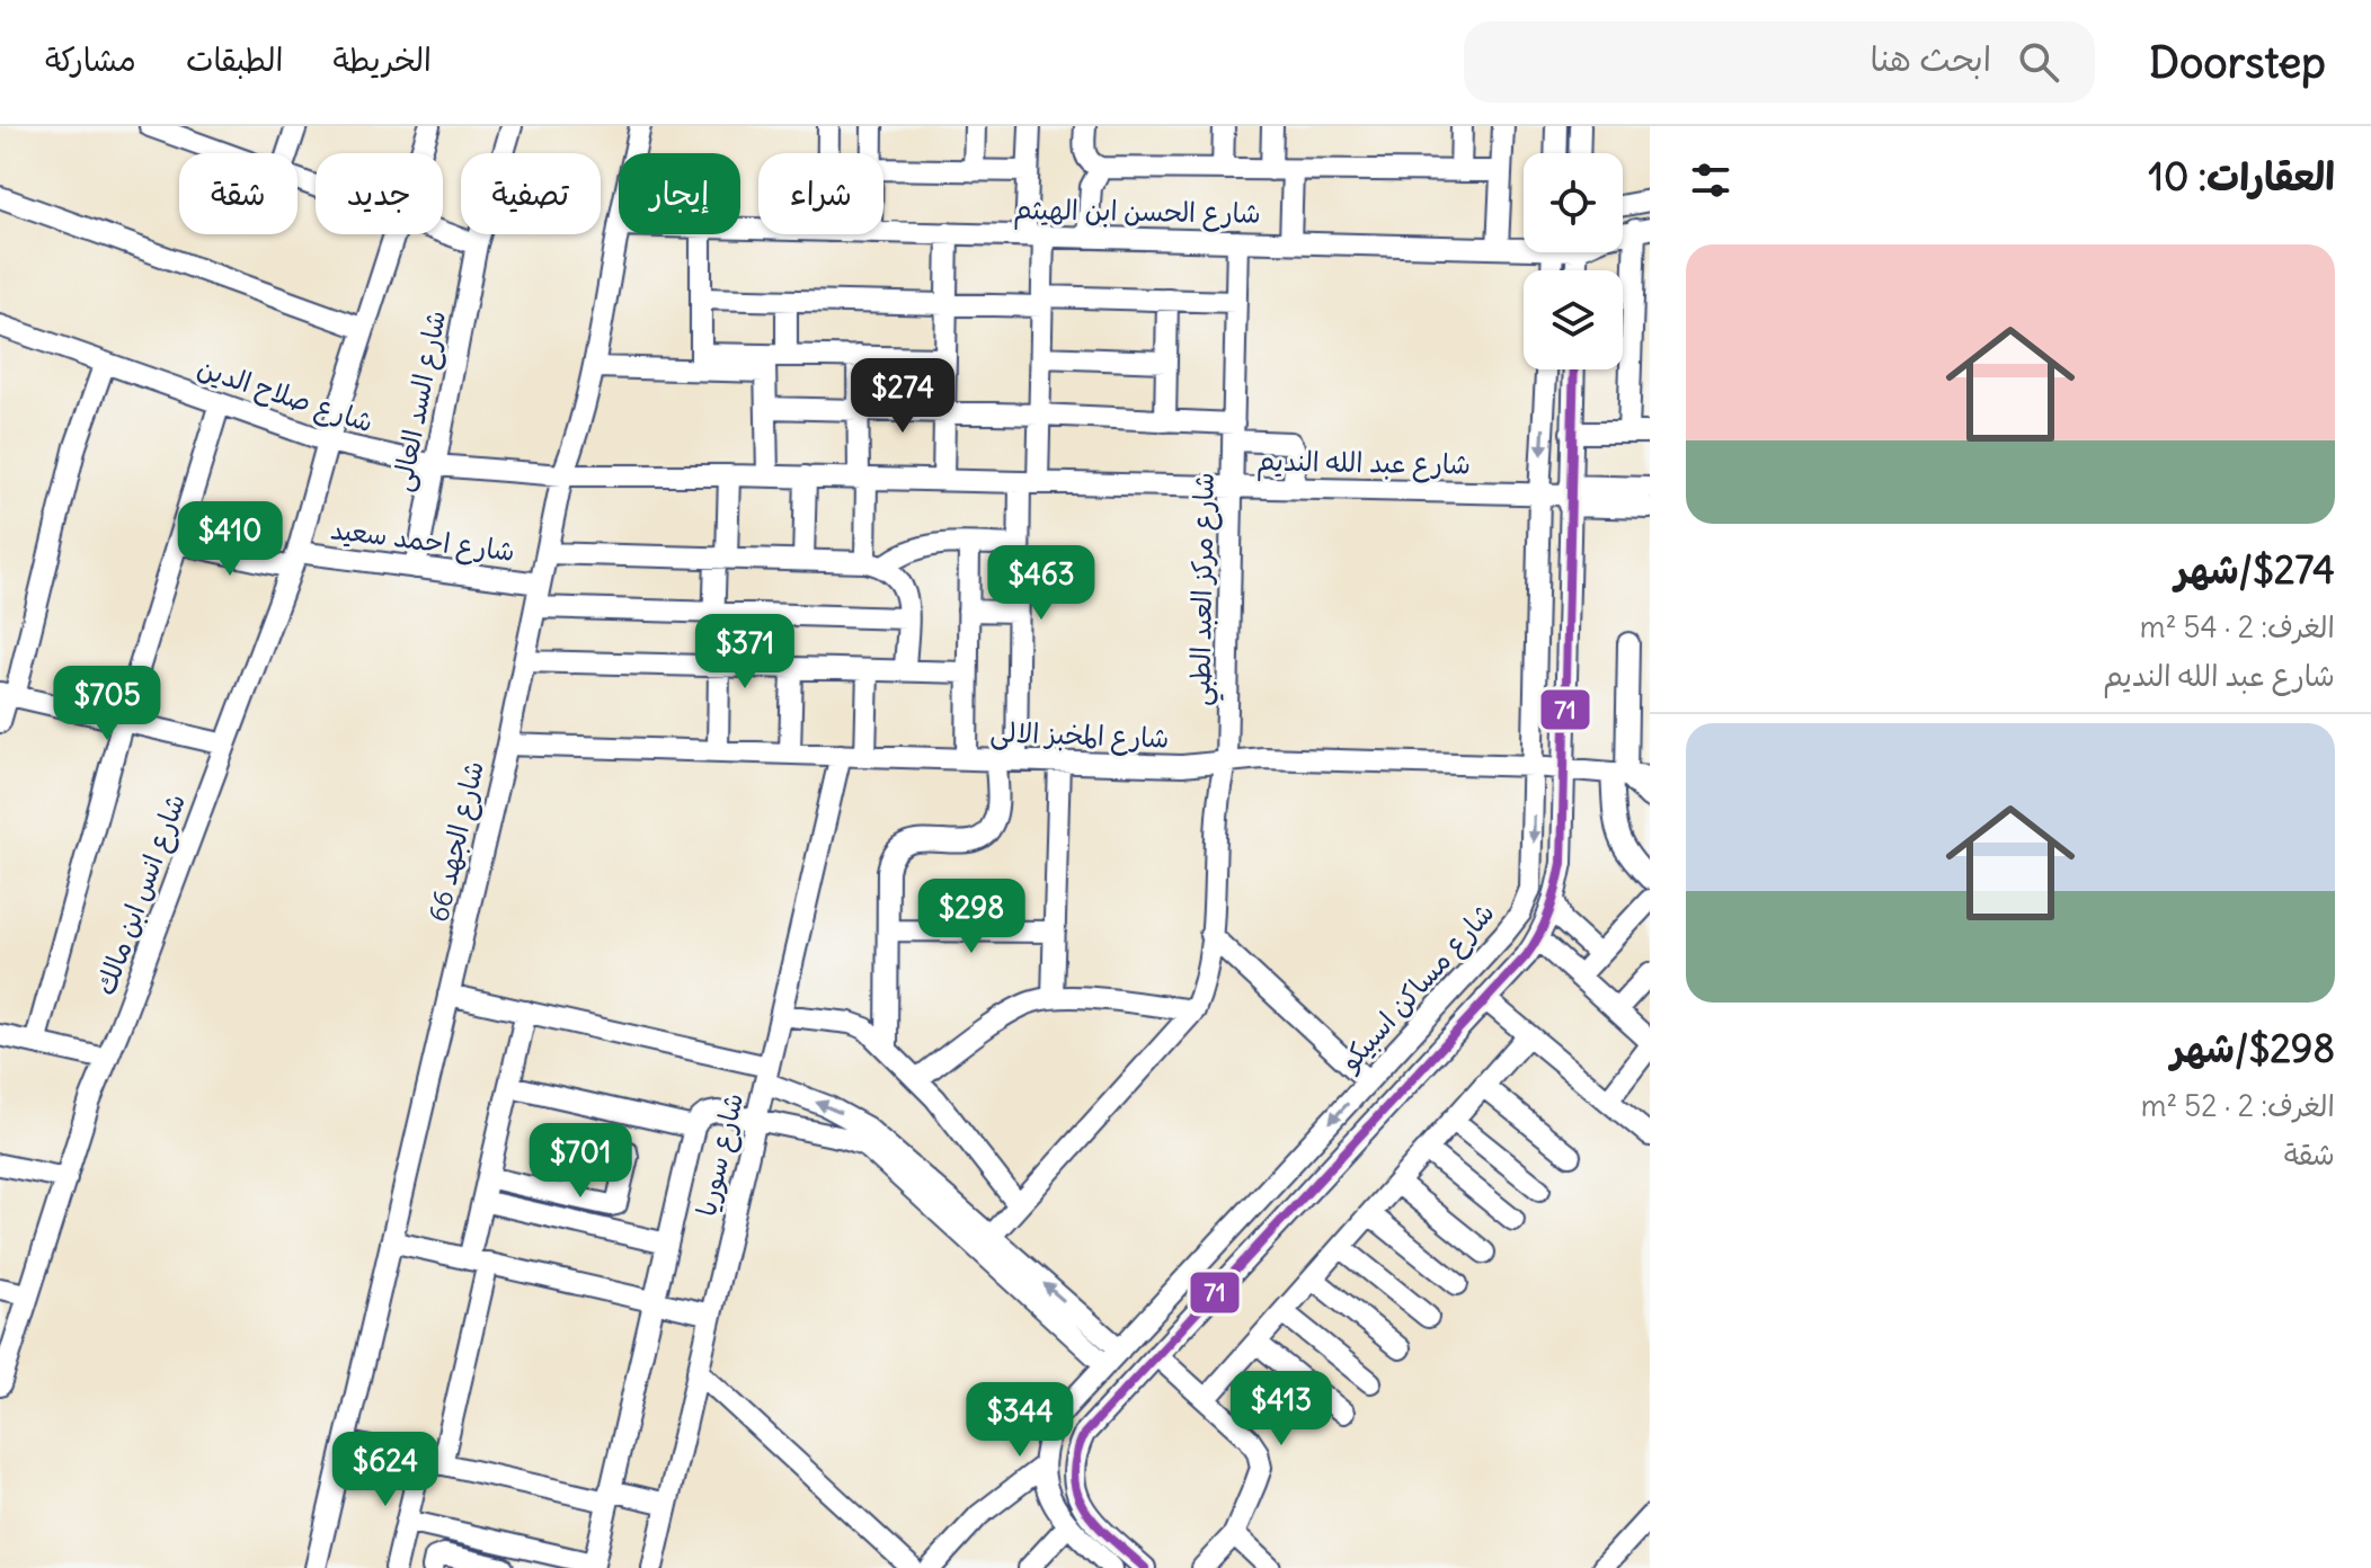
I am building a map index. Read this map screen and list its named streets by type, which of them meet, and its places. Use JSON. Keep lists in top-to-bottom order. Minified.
{"streets":{"street":["شارع الحسن ابن الهيثم","شارع صلاح الدين","شارع السد العالى","شارع عبد الله النديم","شارع احمد سعيد","شارع مركز العبد الطبي","شارع المخبز الالى","شارع الجهد 66","شارع انس ابن مالك","شارع مساكن اسبيكو","شارع سوريا"]},"crossings":[["شارع الحسن ابن الهيثم","شارع مركز العبد الطبي"],["شارع صلاح الدين","شارع السد العالى"],["شارع صلاح الدين","شارع عبد الله النديم"],["شارع صلاح الدين","شارع الجهد 66"],["شارع صلاح الدين","شارع انس ابن مالك"],["شارع السد العالى","شارع احمد سعيد"],["شارع عبد الله النديم","شارع مركز العبد الطبي"],["شارع عبد الله النديم","شارع الجهد 66"],["شارع عبد الله النديم","شارع مساكن اسبيكو"],["شارع احمد سعيد","شارع الجهد 66"],["شارع احمد سعيد","شارع انس ابن مالك"],["شارع مركز العبد الطبي","شارع المخبز الالى"],["شارع المخبز الالى","شارع الجهد 66"],["شارع المخبز الالى","شارع مساكن اسبيكو"],["شارع المخبز الالى","شارع سوريا"]],"lines":["transit line 71"],"page":{"header":"Doorstep","search":"ابحث هنا","nav":["الخريطة","الطبقات","مشاركة"],"heading":"العقارات: 10","chip":["شراء","إيجار","تصفية","جديد","شقة"],"list":[{"name":"$274/شهر","note":"الغرف: 2 · 54 m² · شارع عبد الله النديم"},{"name":"$298/شهر","note":"الغرف: 2 · 52 m² · شقة"}],"price":["$274","$410","$463","$371","$705","$298","$701","$413","$344","$624"]}}
